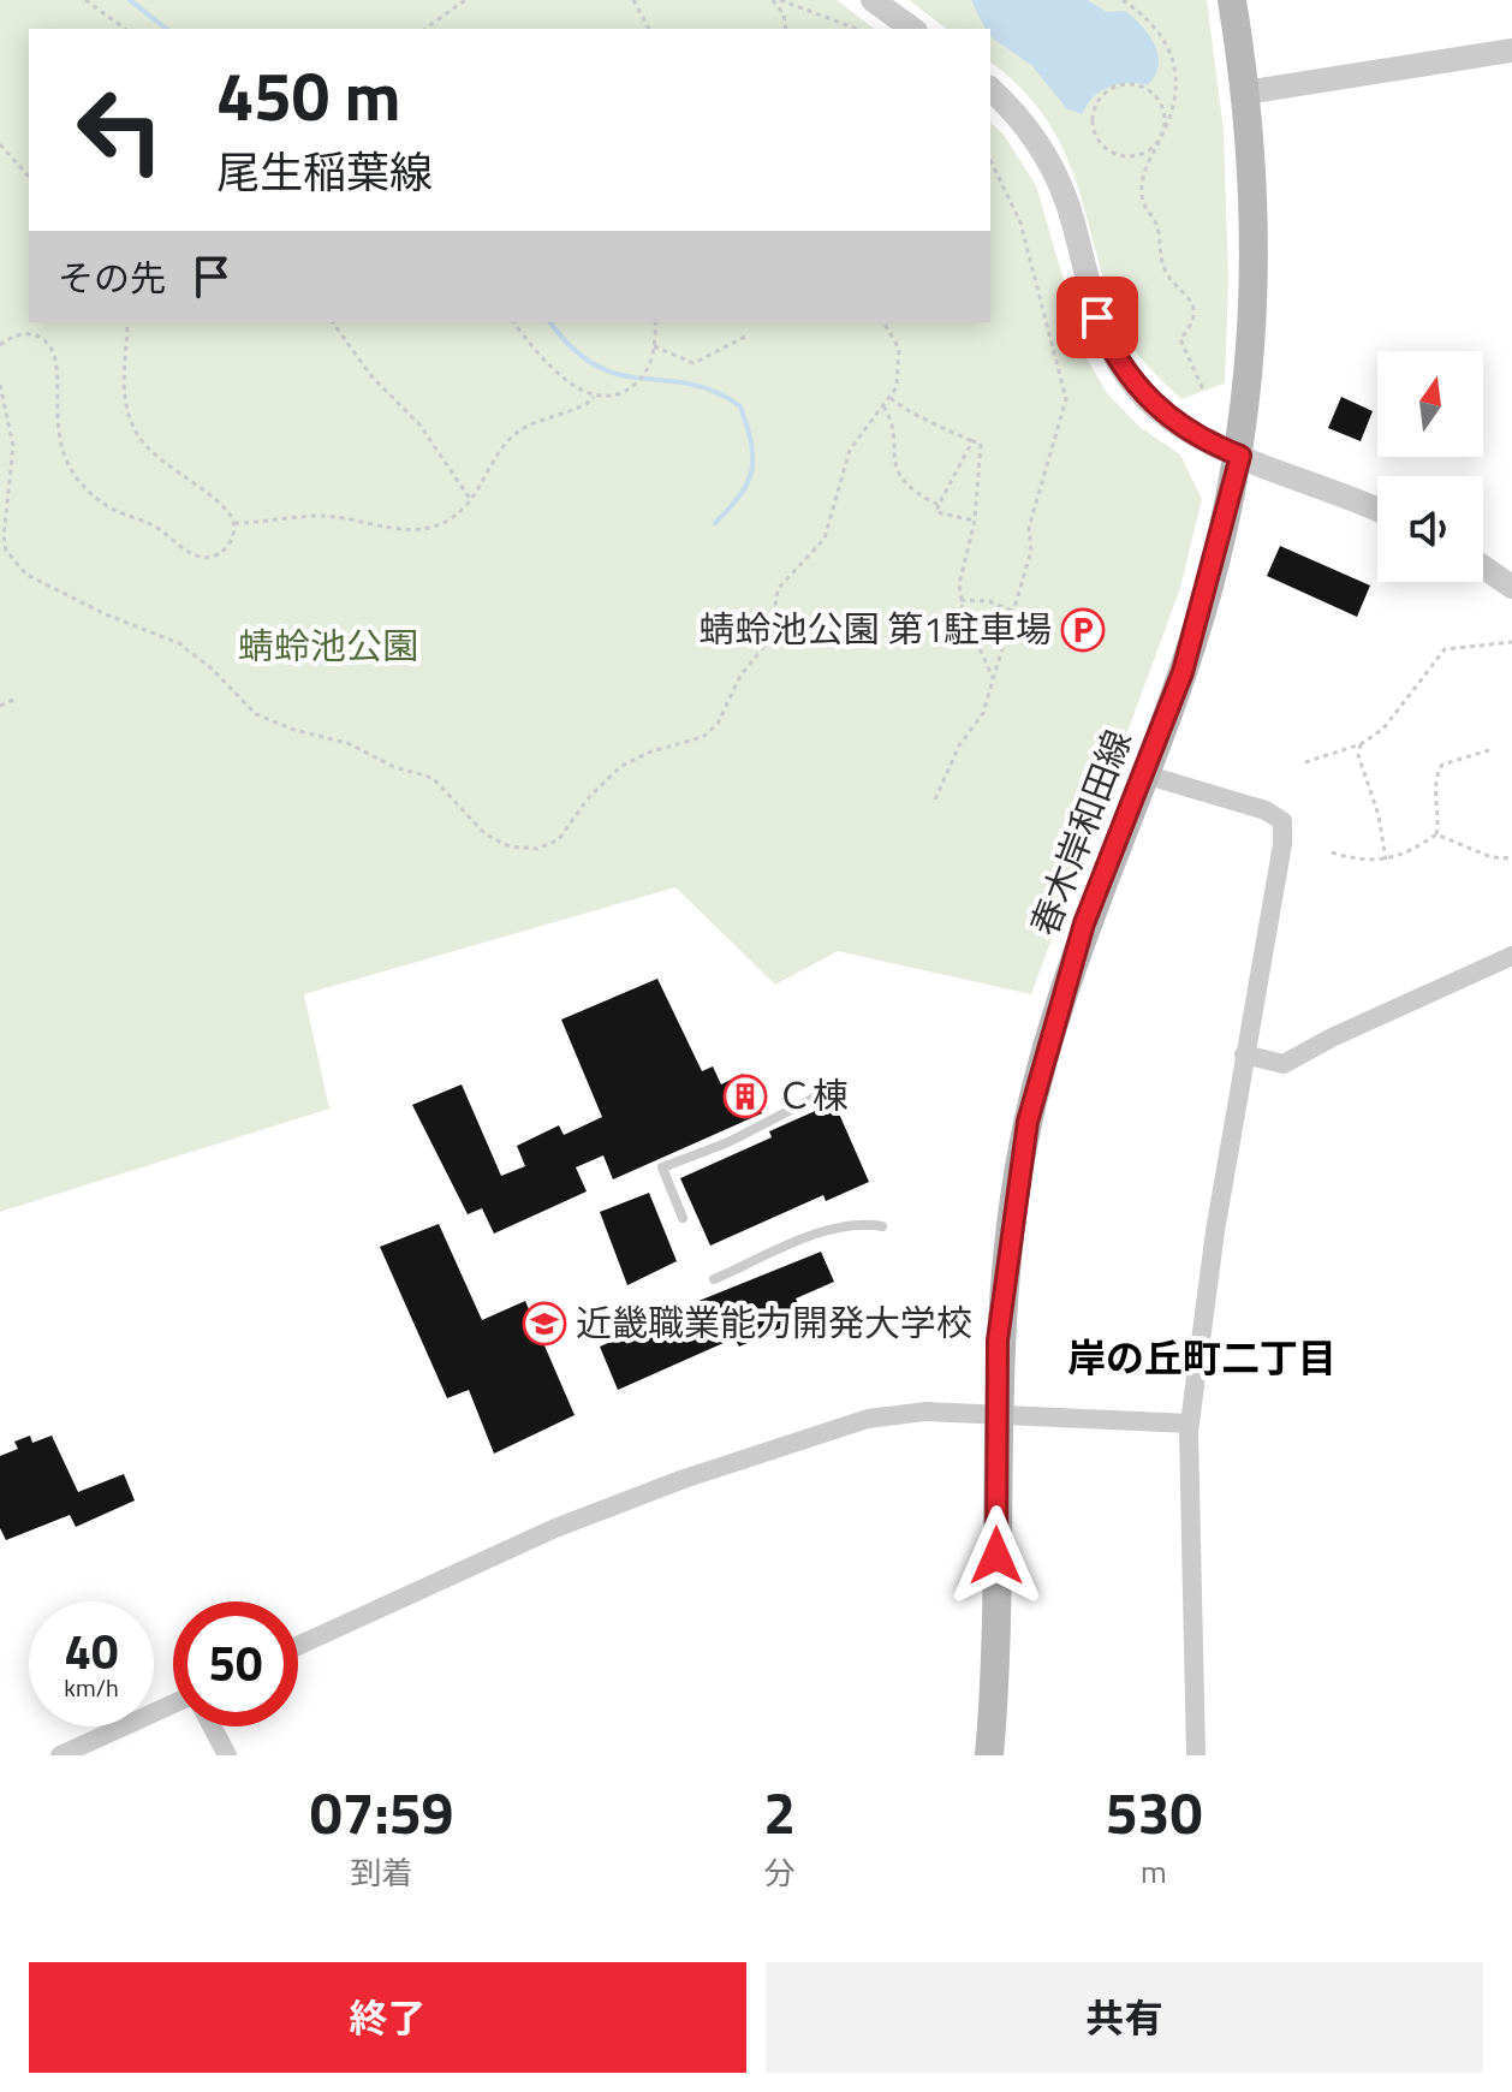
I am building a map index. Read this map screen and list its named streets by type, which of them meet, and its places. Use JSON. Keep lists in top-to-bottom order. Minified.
{"streets":{"main road":["春木岸和田線"]},"districts":["岸の丘町二丁目"],"parks":["蜻蛉池公園"],"places":{"parking":["蜻蛉池公園 第1駐車場"],"building":["Ｃ棟"],"school or university":["近畿職業能力開発大学校"]},"north":"top","page":{"turn":["450 m","尾生稲葉線"],"then":"その先","speed":"40 km/h","limit":"50","eta":["07:59","到着","2","分","530","m"],"buttons":["終了","共有"]}}
